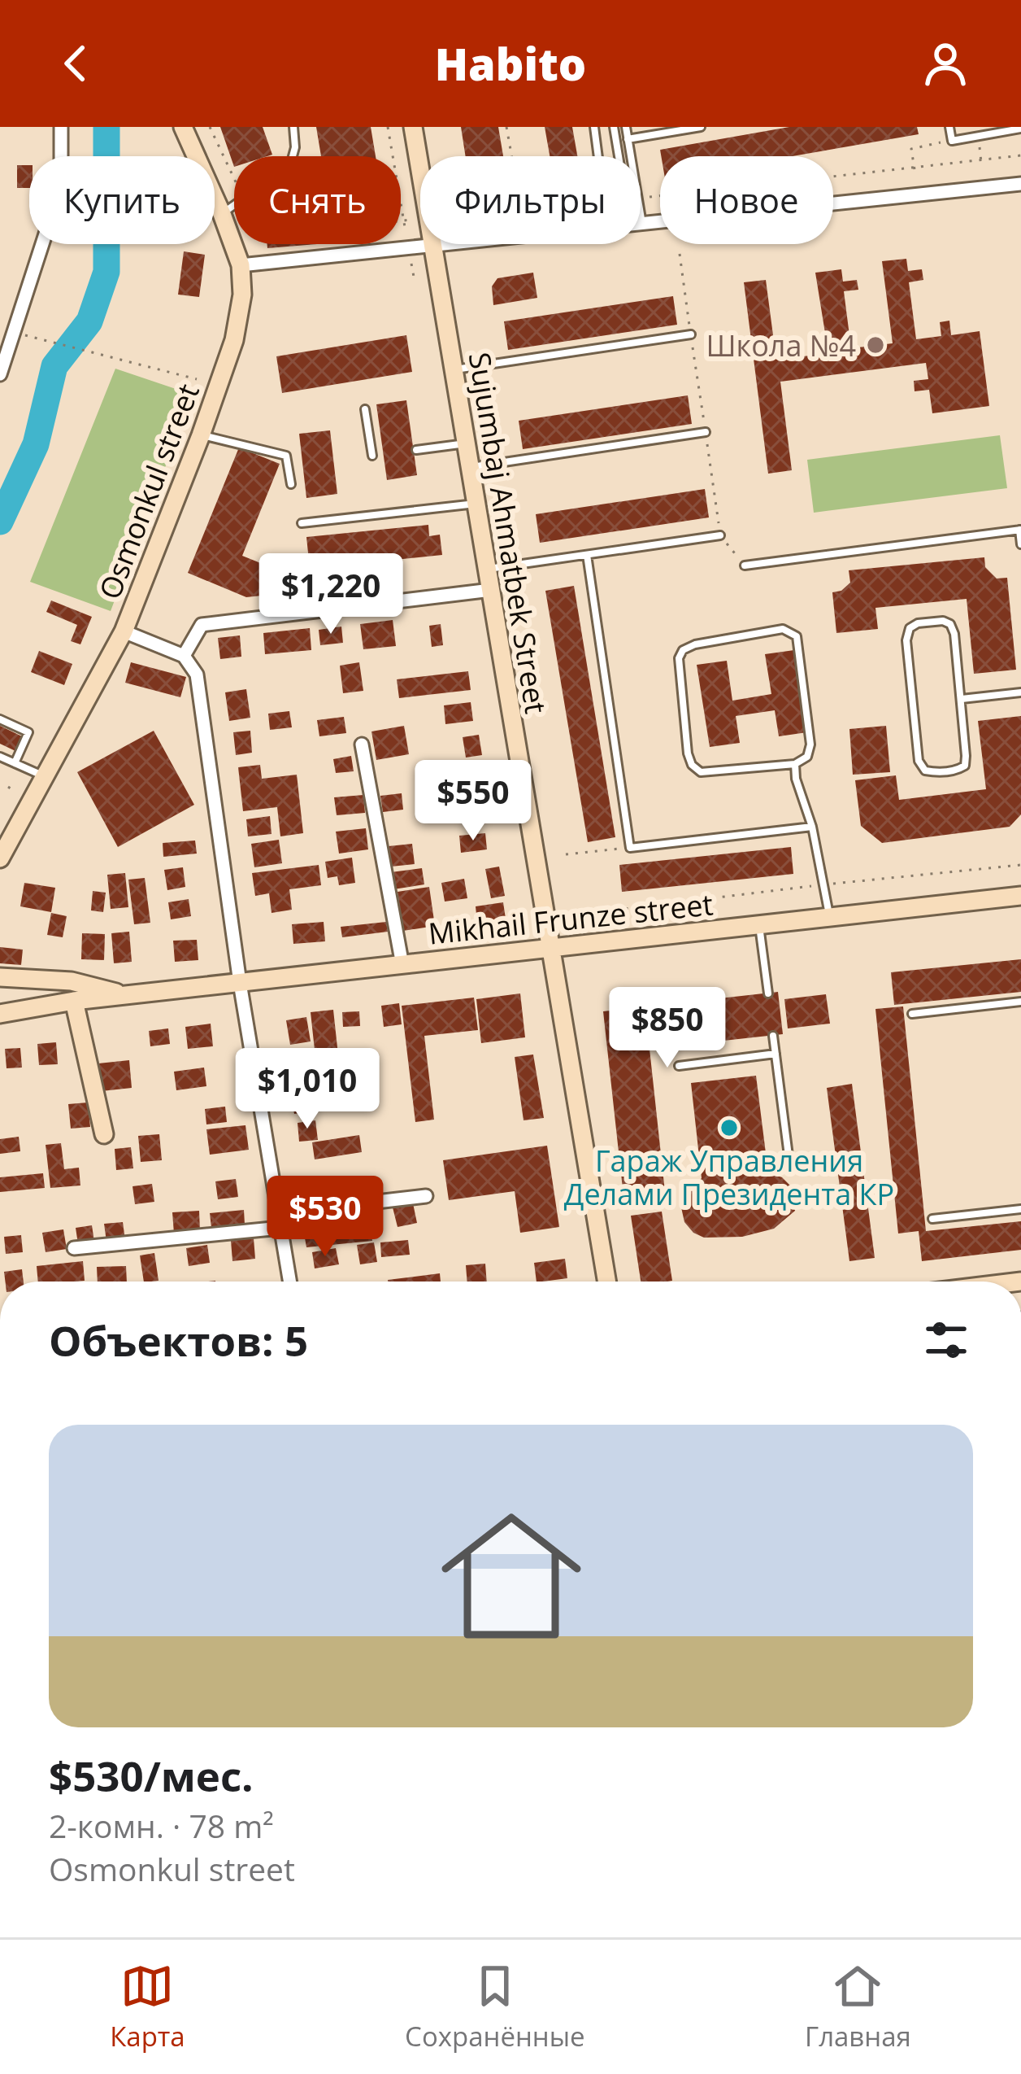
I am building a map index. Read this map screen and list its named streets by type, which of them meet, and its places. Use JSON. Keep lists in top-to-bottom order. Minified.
{"streets":{"street":["Osmonkul street","Sujumbaj Ahmatbek Street","Mikhail Frunze street"]},"crossings":[["Sujumbaj Ahmatbek Street","Mikhail Frunze street"]],"places":["Школа №4","Гараж Управления Делами Президента КР"],"page":{"header":"Habito","chip":["Купить","Снять","Фильтры","Новое"],"price":["$1,220","$550","$850","$1,010","$530"],"heading":"Объектов: 5","list":[{"name":"$530/мес.","note":"2-комн. · 78 m² · Osmonkul street"}],"tabs":["Карта","Сохранённые","Главная"]}}
